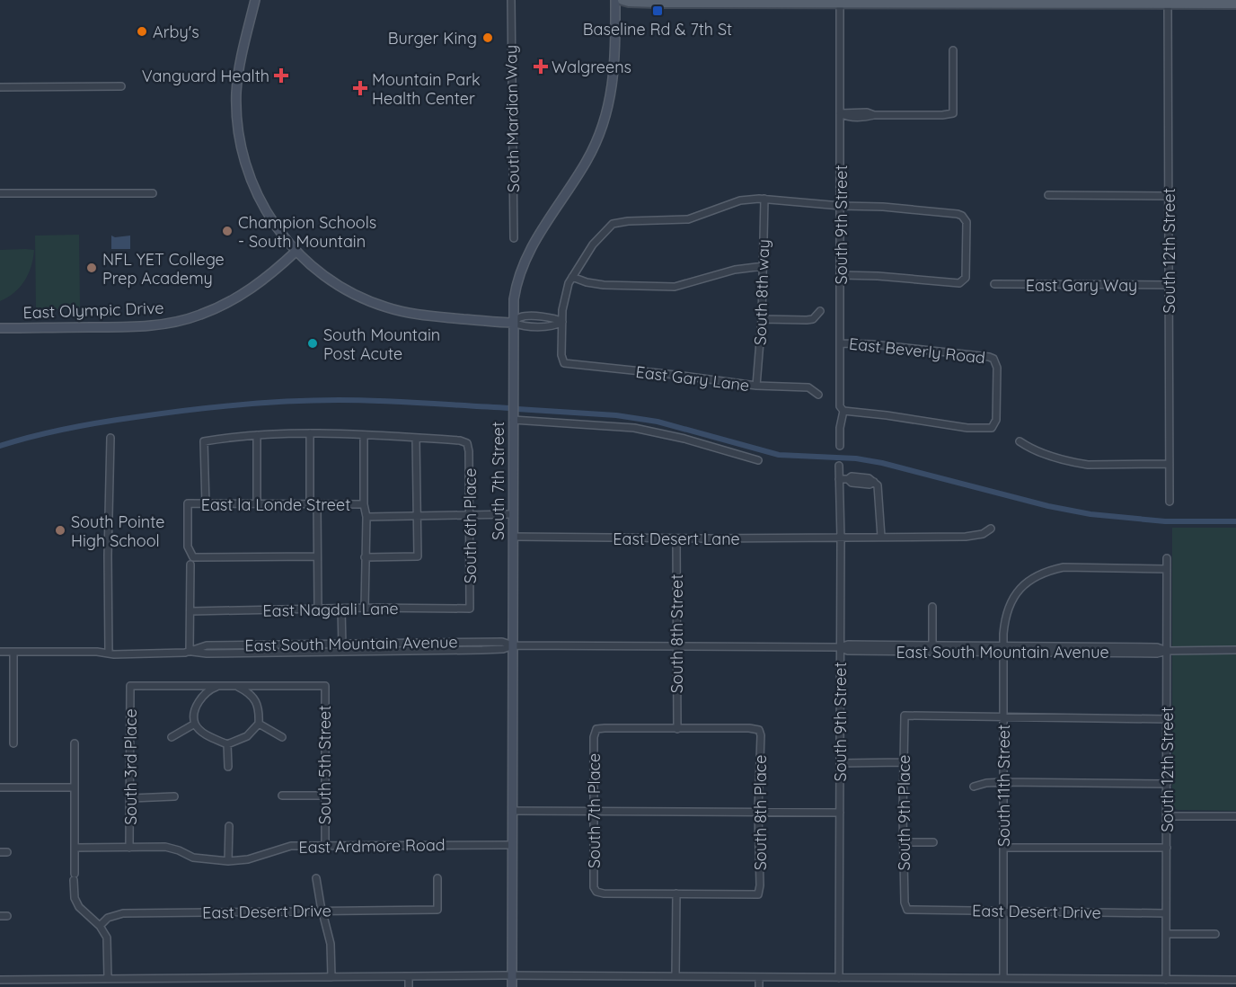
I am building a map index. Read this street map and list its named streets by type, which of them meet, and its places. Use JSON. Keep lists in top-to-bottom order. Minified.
{"streets":{"main road":["East Olympic Drive","South 7th Street"],"street":["South Mardian Way","South 9th Street","South 12th Street","East Gary Way","South 8th way","East Beverly Road","East Gary Lane","East la Londe Street","South 6th Place","East Desert Lane","East Nagdali Lane","South 8th Street","East South Mountain Avenue","South 5th Street","South 3rd Place","South 11th Street","South 7th Place","South 8th Place","South 9th Place","East Ardmore Road","East Desert Drive"]},"crossings":[["South 9th Street","East Beverly Road"],["South 9th Street","East Desert Lane"],["South 9th Street","East South Mountain Avenue"],["South 12th Street","East Gary Way"],["South 12th Street","East South Mountain Avenue"],["South 12th Street","South 11th Street"],["South 12th Street","East Desert Drive"],["South 8th way","East Gary Lane"],["South 7th Street","East la Londe Street"],["South 7th Street","East Desert Lane"],["South 7th Street","East South Mountain Avenue"],["South 7th Street","East Ardmore Road"],["East la Londe Street","South 6th Place"],["South 6th Place","East Nagdali Lane"],["East Desert Lane","South 8th Street"],["South 8th Street","East South Mountain Avenue"],["South 8th Street","South 7th Place"],["South 8th Street","South 8th Place"],["East South Mountain Avenue","South 11th Street"],["South 5th Street","South 3rd Place"],["South 5th Street","East Ardmore Road"],["South 3rd Place","East Ardmore Road"],["South 11th Street","South 9th Place"],["South 11th Street","East Desert Drive"],["South 7th Place","South 8th Place"],["South 9th Place","East Desert Drive"]],"places":{"transit":["Baseline Rd & 7th St"],"other":["Arby's","Burger King","Champion Schools - South Mountain","NFL YET College Prep Academy","South Mountain Post Acute","South Pointe High School"],"health":["Walgreens","Vanguard Health","Mountain Park Health Center"]}}
